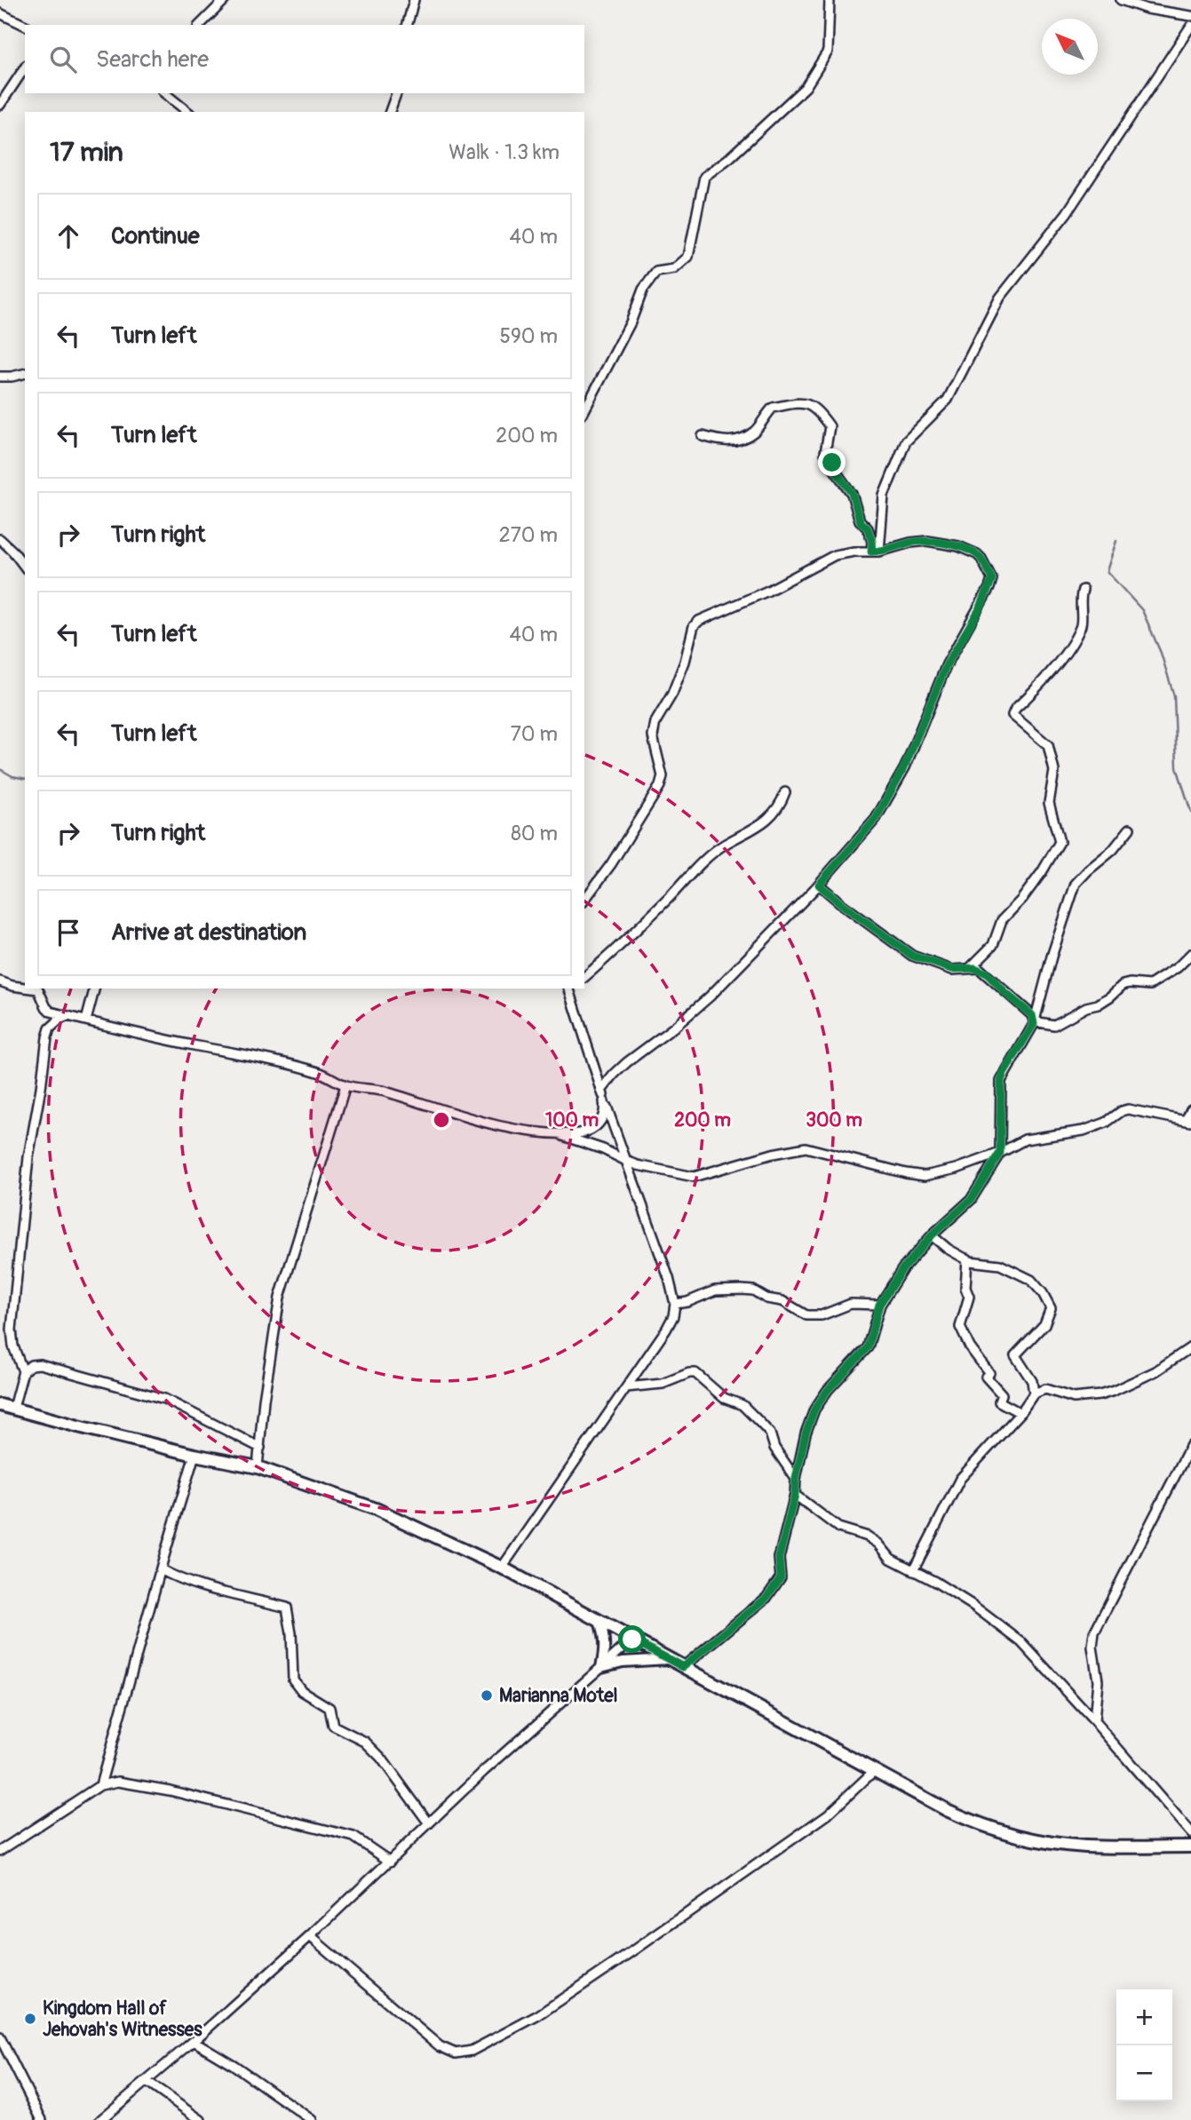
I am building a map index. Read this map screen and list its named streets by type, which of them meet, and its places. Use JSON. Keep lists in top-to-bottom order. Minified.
{"places":["Marianna Motel","Kingdom Hall of Jehovah's Witnesses"],"north":"top left","page":{"search":"Search here","heading":["17 min","Walk · 1.3 km"],"list":[["Continue","40 m"],["Turn left","590 m"],["Turn left","200 m"],["Turn right","270 m"],["Turn left","40 m"],["Turn left","70 m"],["Turn right","80 m"],"Arrive at destination"],"map_buttons":["+","−"]},"rings":["100 m","200 m","300 m"]}
